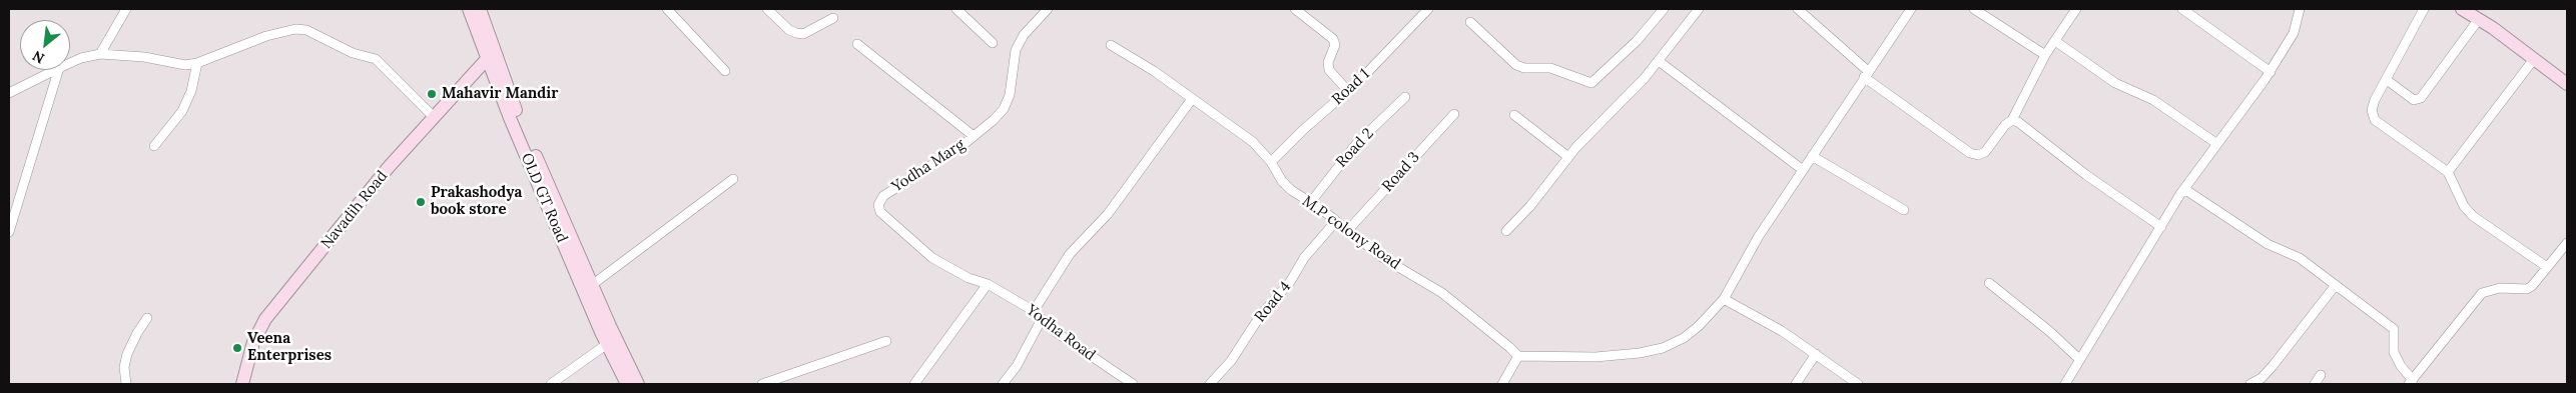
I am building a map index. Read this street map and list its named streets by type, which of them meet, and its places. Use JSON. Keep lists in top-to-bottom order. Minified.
{"streets":{"main road":["OLD GT Road","Navadih Road"],"street":["Road 1","Road 2","Yodha Marg","Road 3","M.P colony Road","Road 4","Yodha Road"]},"crossings":[["Road 1","M.P colony Road"],["Road 2","M.P colony Road"],["Yodha Marg","Yodha Road"],["Road 3","M.P colony Road"],["OLD GT Road","Navadih Road"],["M.P colony Road","Road 4"]],"places":["Mahavir Mandir","Prakashodya book store","Veena Enterprises"],"north":"bottom left"}
